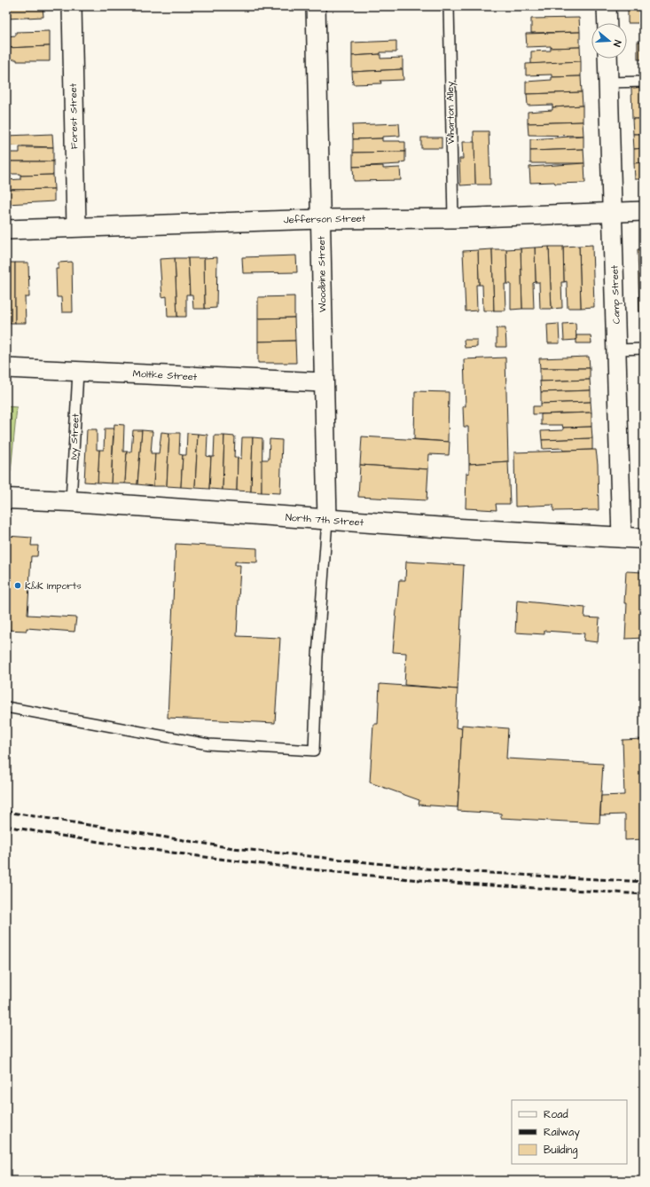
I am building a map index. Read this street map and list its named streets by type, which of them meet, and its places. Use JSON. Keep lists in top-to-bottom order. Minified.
{"streets":{"main road":["North 7th Street"],"street":["Forest Street","Jefferson Street","Woodbine Street","Camp Street","Moltke Street"],"lane":["Wharton Alley","Ivy Street"]},"crossings":[["Wharton Alley","Jefferson Street"],["Forest Street","Jefferson Street"],["Jefferson Street","Woodbine Street"],["Jefferson Street","Camp Street"],["Woodbine Street","Moltke Street"],["Woodbine Street","North 7th Street"],["Camp Street","North 7th Street"],["Moltke Street","Ivy Street"],["Ivy Street","North 7th Street"]],"places":["K&K Imports"],"legend":["Road","Railway","Building"],"north":"right"}
